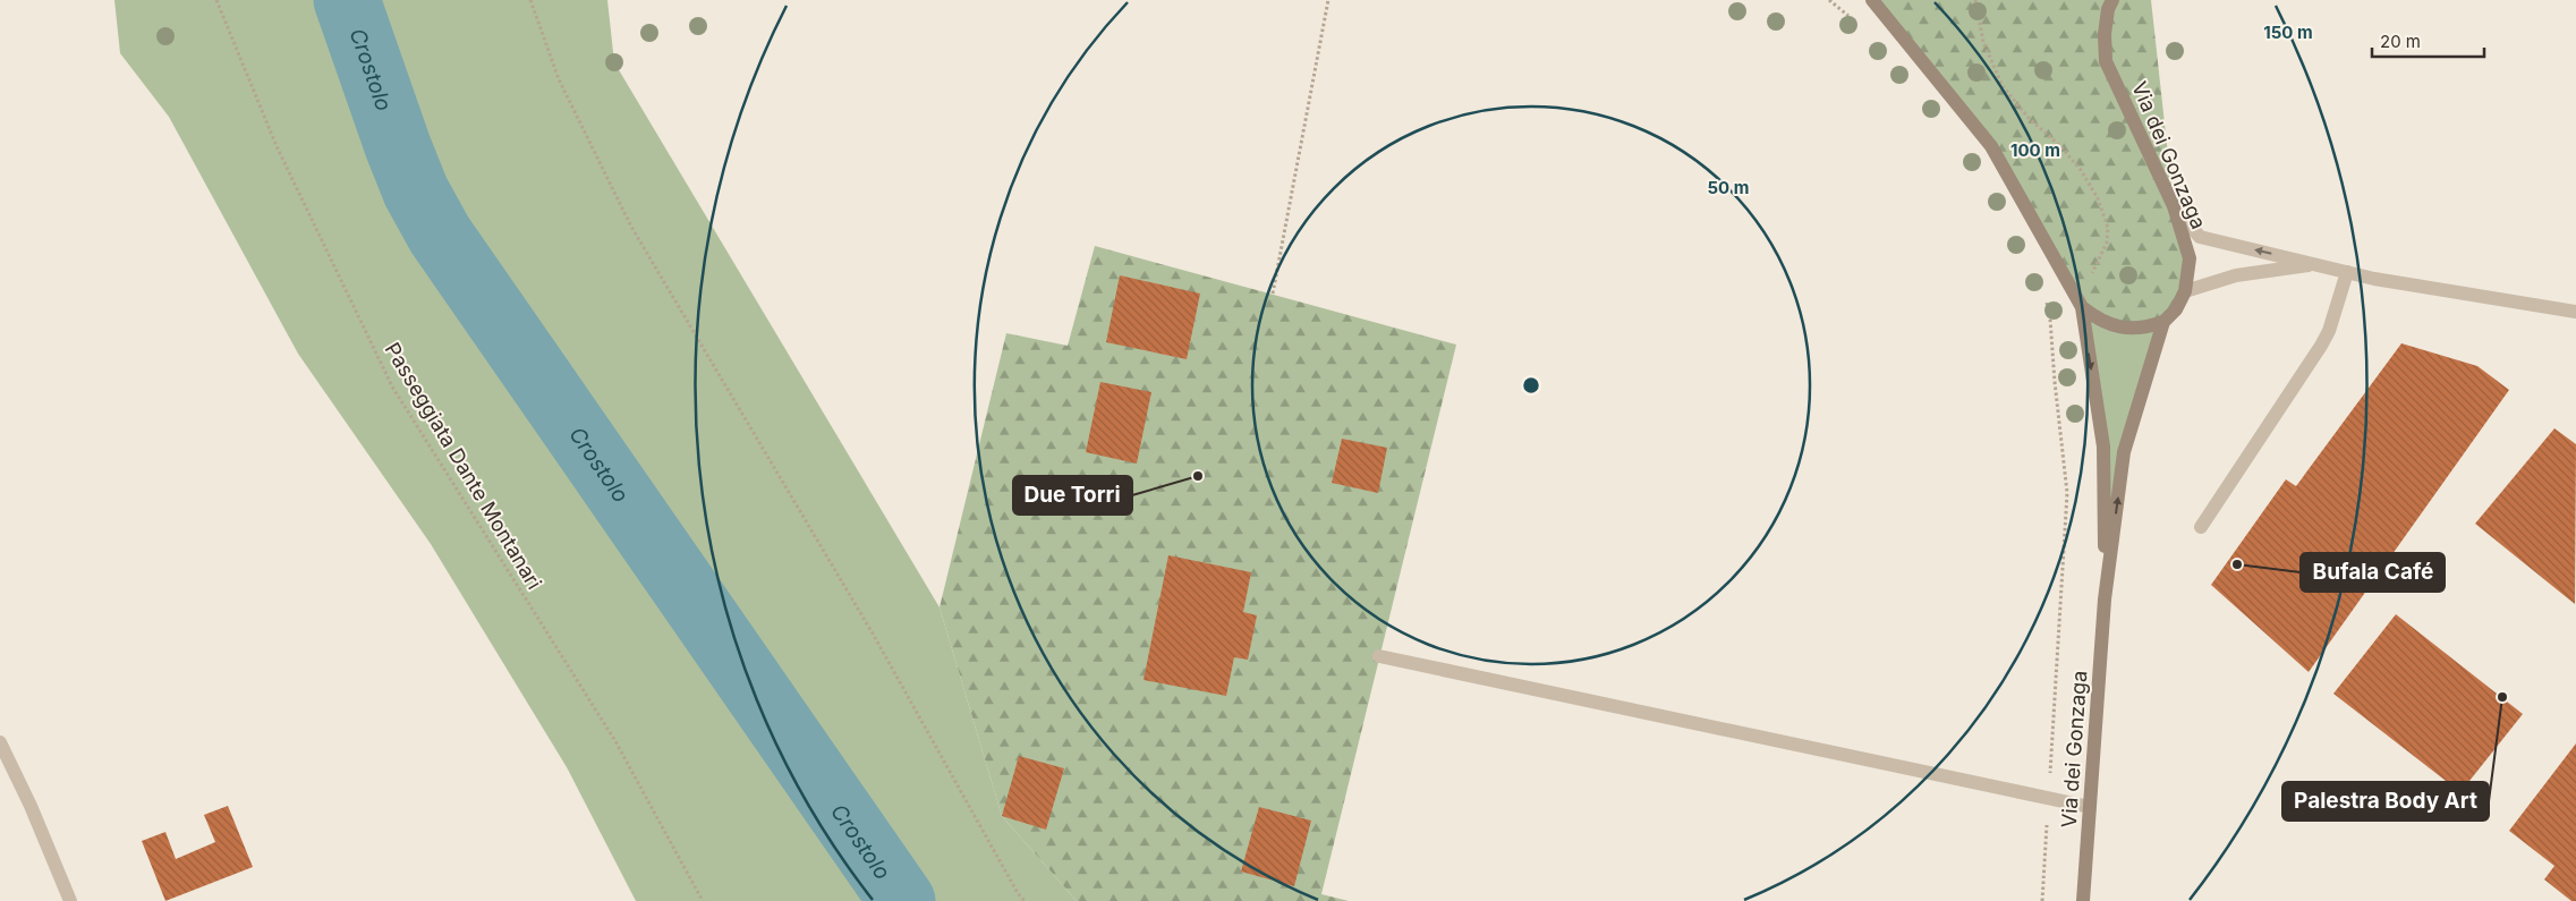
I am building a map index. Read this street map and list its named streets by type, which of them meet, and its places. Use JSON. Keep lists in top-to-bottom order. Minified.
{"streets":{"main road":["Via dei Gonzaga"],"path":["Passeggiata Dante Montanari"]},"water":["Crostolo"],"places":["Due Torri","Bufala Café","Palestra Body Art"],"scale_bar":"20 m","rings":["150 m","100 m","50 m"]}
